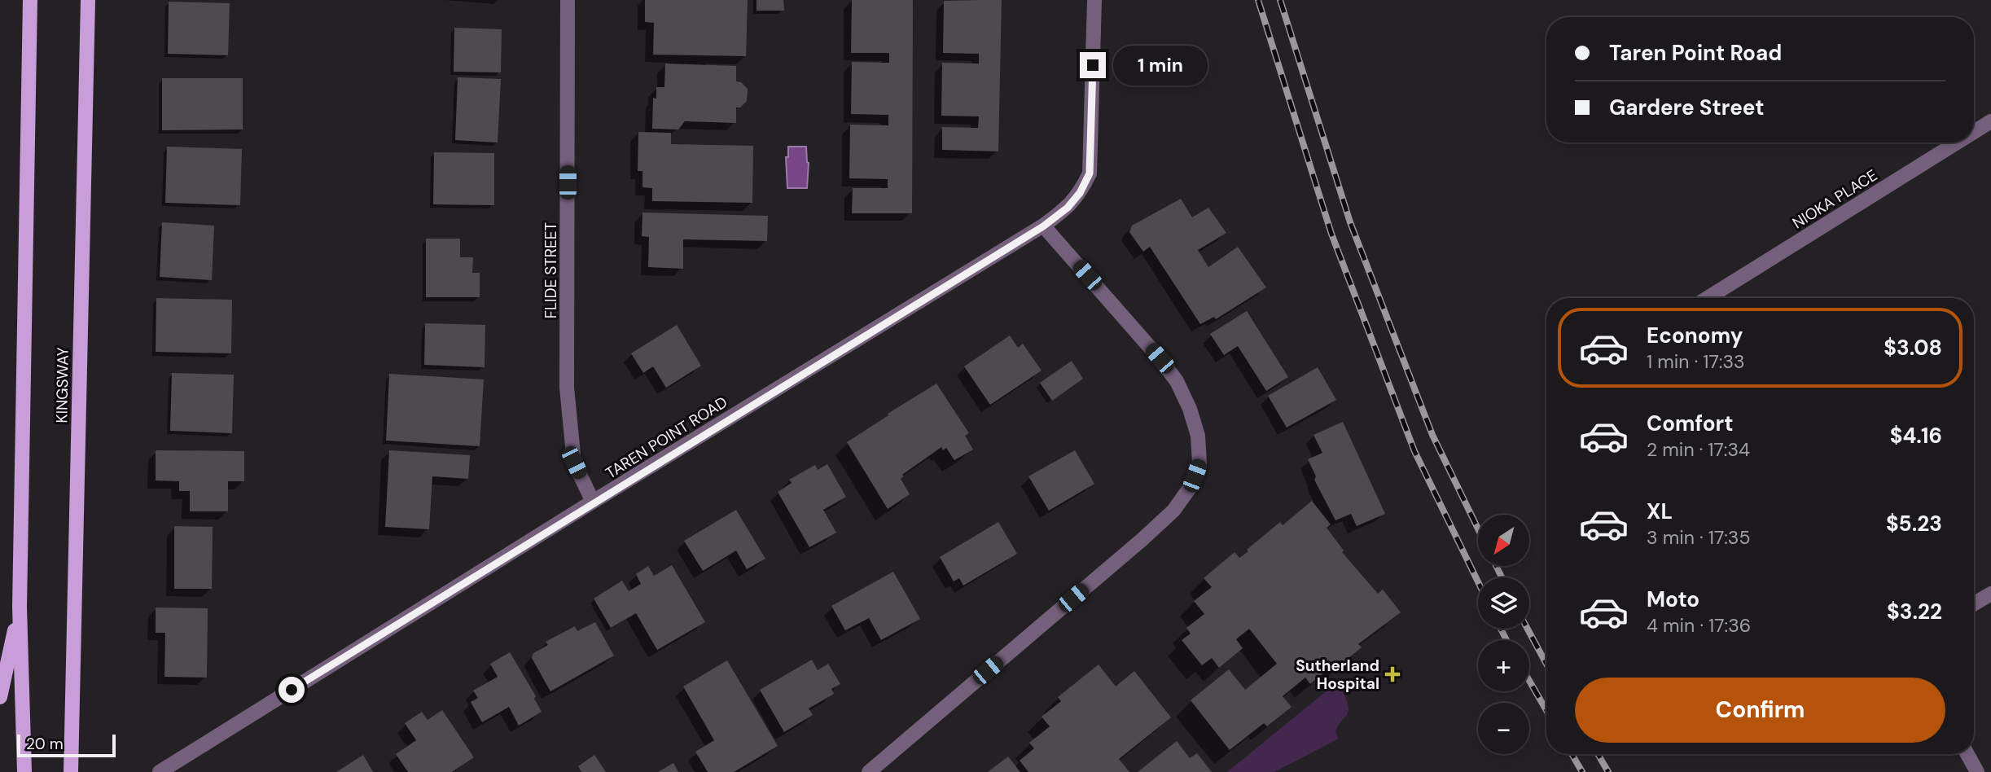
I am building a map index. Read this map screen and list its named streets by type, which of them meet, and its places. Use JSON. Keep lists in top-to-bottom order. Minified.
{"streets":{"main road":["KINGSWAY"],"street":["NIOKA PLACE","FLIDE STREET","TAREN POINT ROAD"]},"crossings":[["FLIDE STREET","TAREN POINT ROAD"]],"places":{"health":["Sutherland Hospital"]},"scale_bar":"20 m","north":"bottom left","page":{"banner":["Taren Point Road","Gardere Street"],"bubble":"1 min","list":[{"name":"Economy","note":"1 min · 17:33","value":"$3.08"},{"name":"Comfort","note":"2 min · 17:34","value":"$4.16"},{"name":"XL","note":"3 min · 17:35","value":"$5.23"},{"name":"Moto","note":"4 min · 17:36","value":"$3.22"}],"map_buttons":["+","−"],"buttons":"Confirm","scale":"20 m"}}
